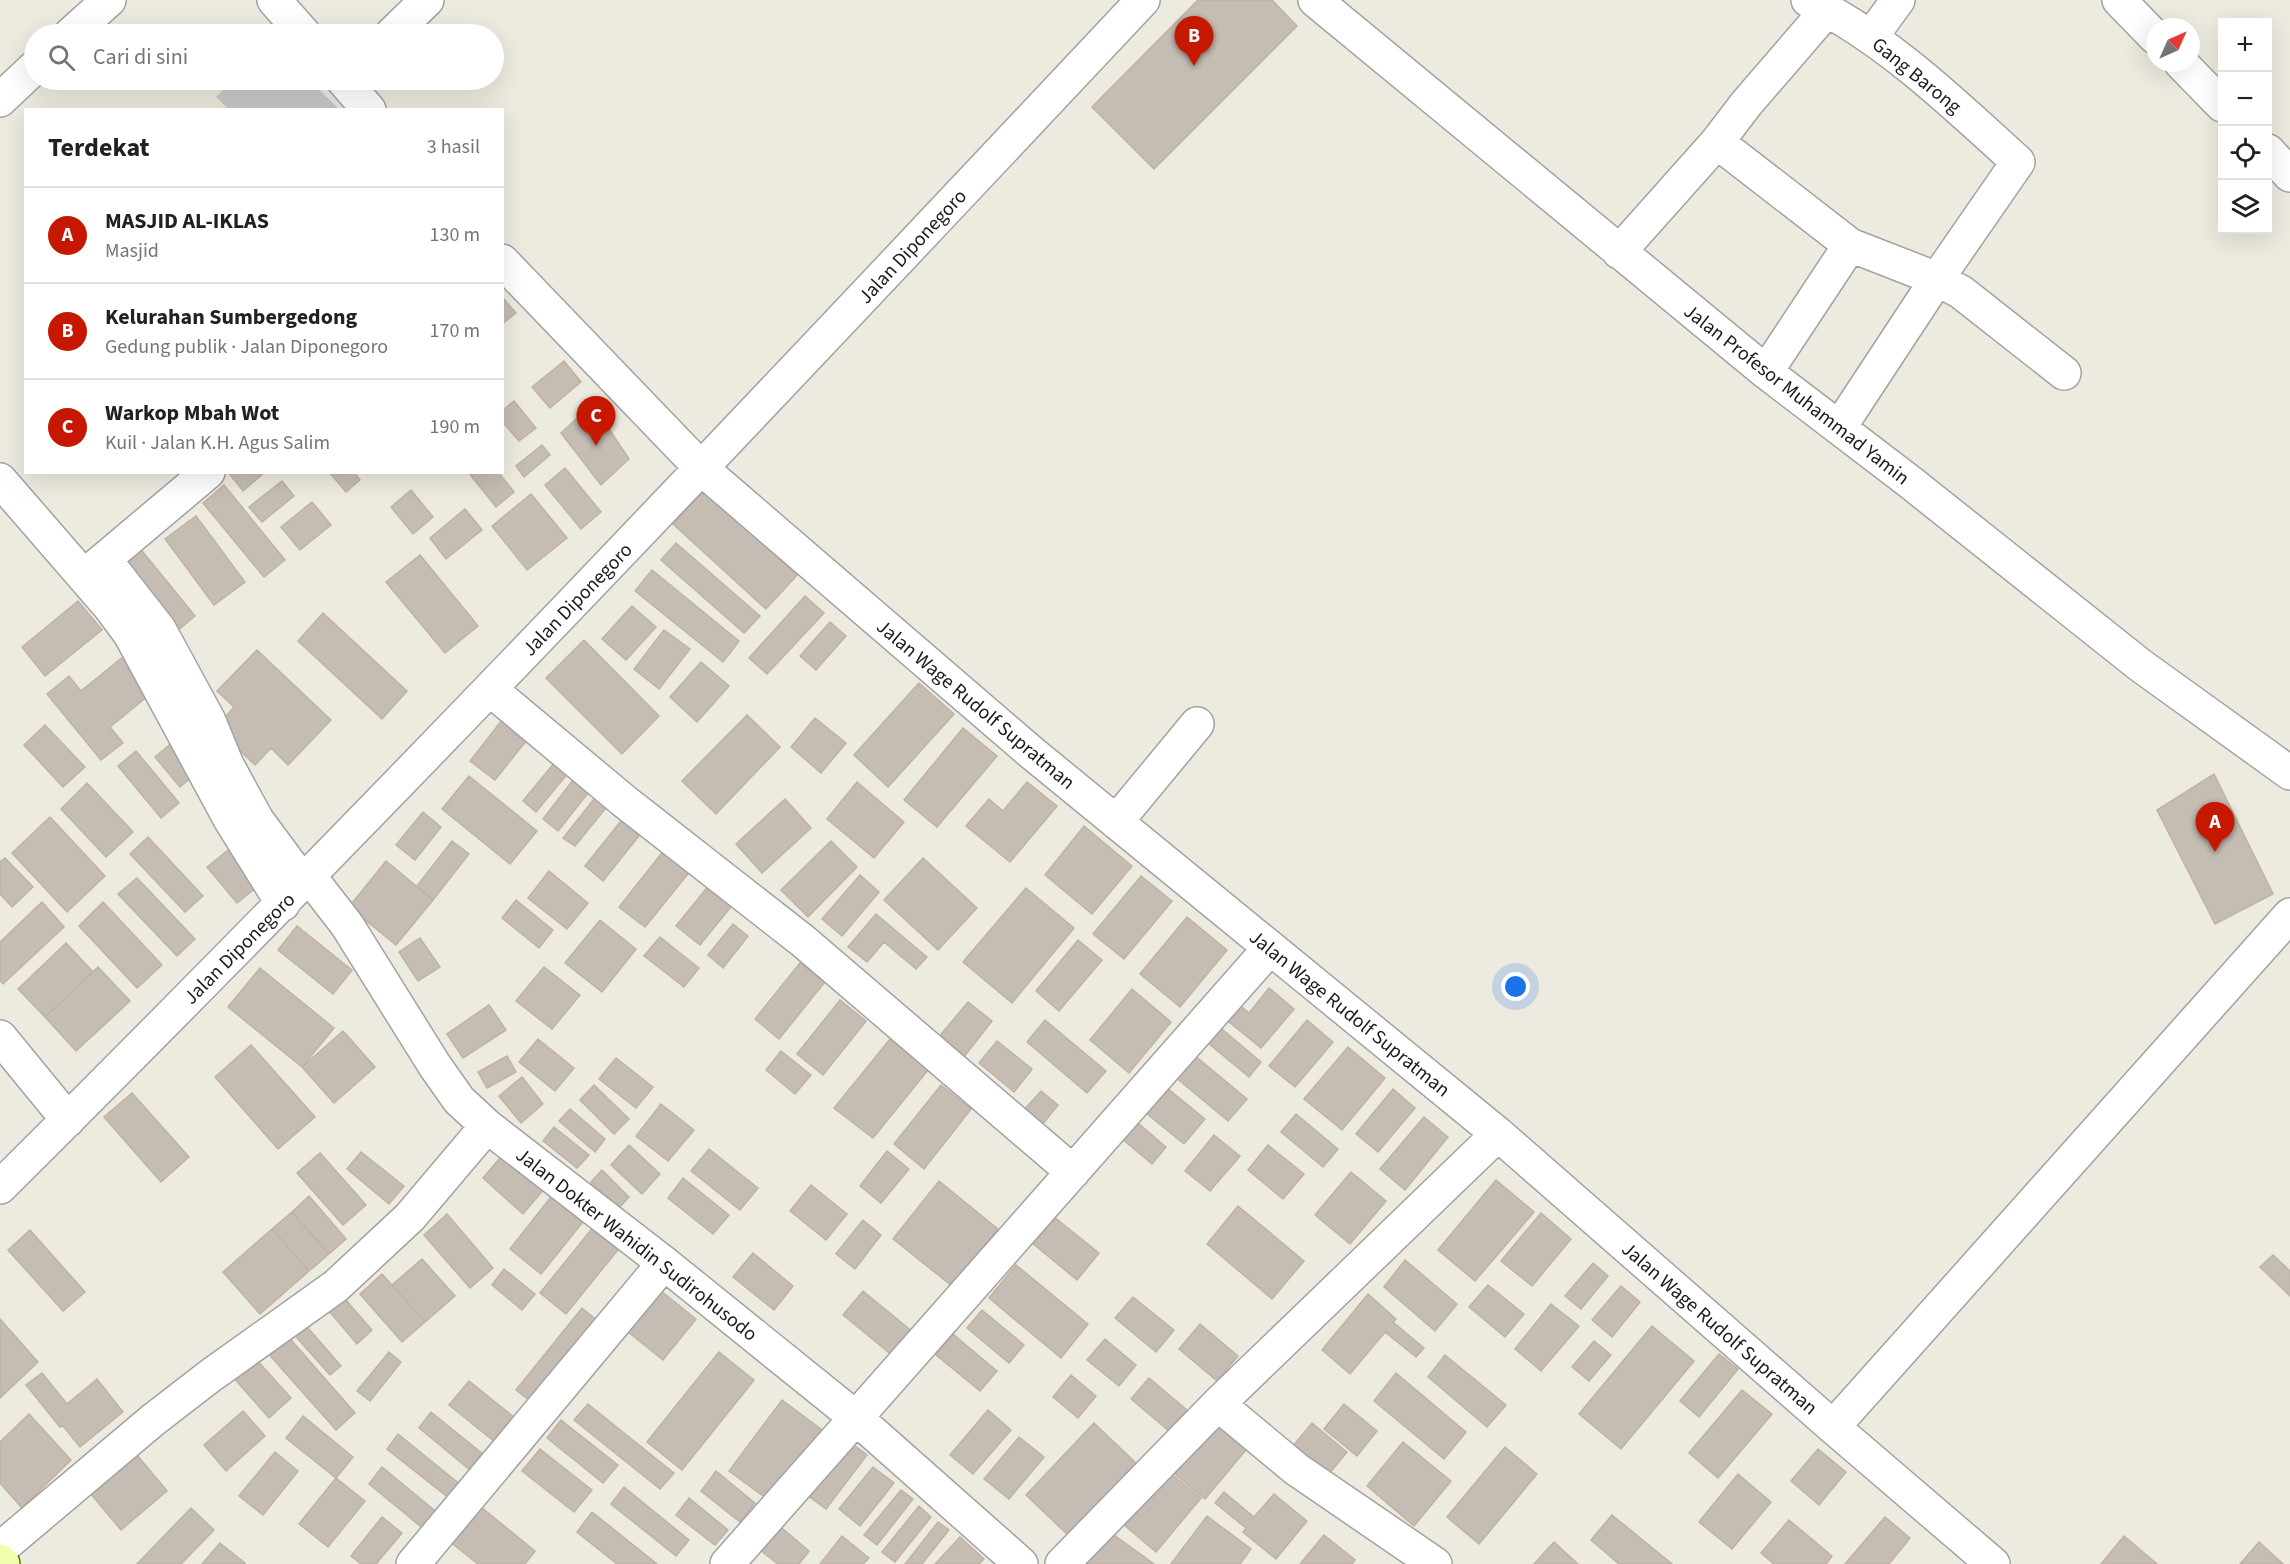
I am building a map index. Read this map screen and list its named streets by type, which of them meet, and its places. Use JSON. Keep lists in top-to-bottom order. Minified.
{"streets":{"street":["Gang Barong","Jalan Diponegoro","Jalan Profesor Muhammad Yamin","Jalan Wage Rudolf Supratman","Jalan Dokter Wahidin Sudirohusodo"]},"crossings":[["Jalan Diponegoro","Jalan Wage Rudolf Supratman"],["Jalan Diponegoro","Jalan Dokter Wahidin Sudirohusodo"]],"north":"top right","page":{"pins":["B","C","A"],"map_buttons":["+","−"],"search":"Cari di sini","heading":["Terdekat","3 hasil"],"list":[{"mark":"A","name":"MASJID AL-IKLAS","note":"Masjid","value":"130 m"},{"mark":"B","name":"Kelurahan Sumbergedong","note":"Gedung publik · Jalan Diponegoro","value":"170 m"},{"mark":"C","name":"Warkop Mbah Wot","note":"Kuil · Jalan K.H. Agus Salim","value":"190 m"}]}}
